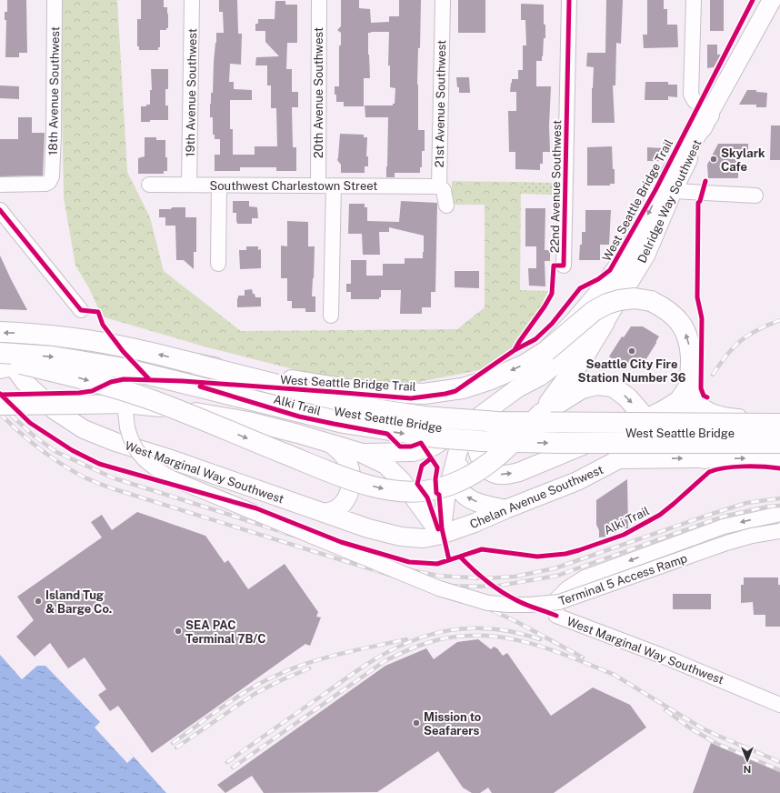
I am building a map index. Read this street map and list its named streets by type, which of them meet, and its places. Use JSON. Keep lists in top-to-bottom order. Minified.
{"streets":{"highway":["West Seattle Bridge"],"main road":["Delridge Way Southwest","West Marginal Way Southwest","Chelan Avenue Southwest"],"street":["18th Avenue Southwest","19th Avenue Southwest","20th Avenue Southwest","21st Avenue Southwest","Southwest Charlestown Street","22nd Avenue Southwest","Terminal 5 Access Ramp"],"cycle path":["West Seattle Bridge Trail","Alki Trail"]},"crossings":[["19th Avenue Southwest","Southwest Charlestown Street"],["20th Avenue Southwest","Southwest Charlestown Street"],["21st Avenue Southwest","Southwest Charlestown Street"],["Delridge Way Southwest","West Marginal Way Southwest"],["Delridge Way Southwest","Chelan Avenue Southwest"],["West Marginal Way Southwest","Chelan Avenue Southwest"]],"places":["Skylark Cafe","Seattle City Fire Station Number 36","Island Tug & Barge Co.","SEA PAC Terminal 7B/C","Mission to Seafarers"],"north":"bottom"}
